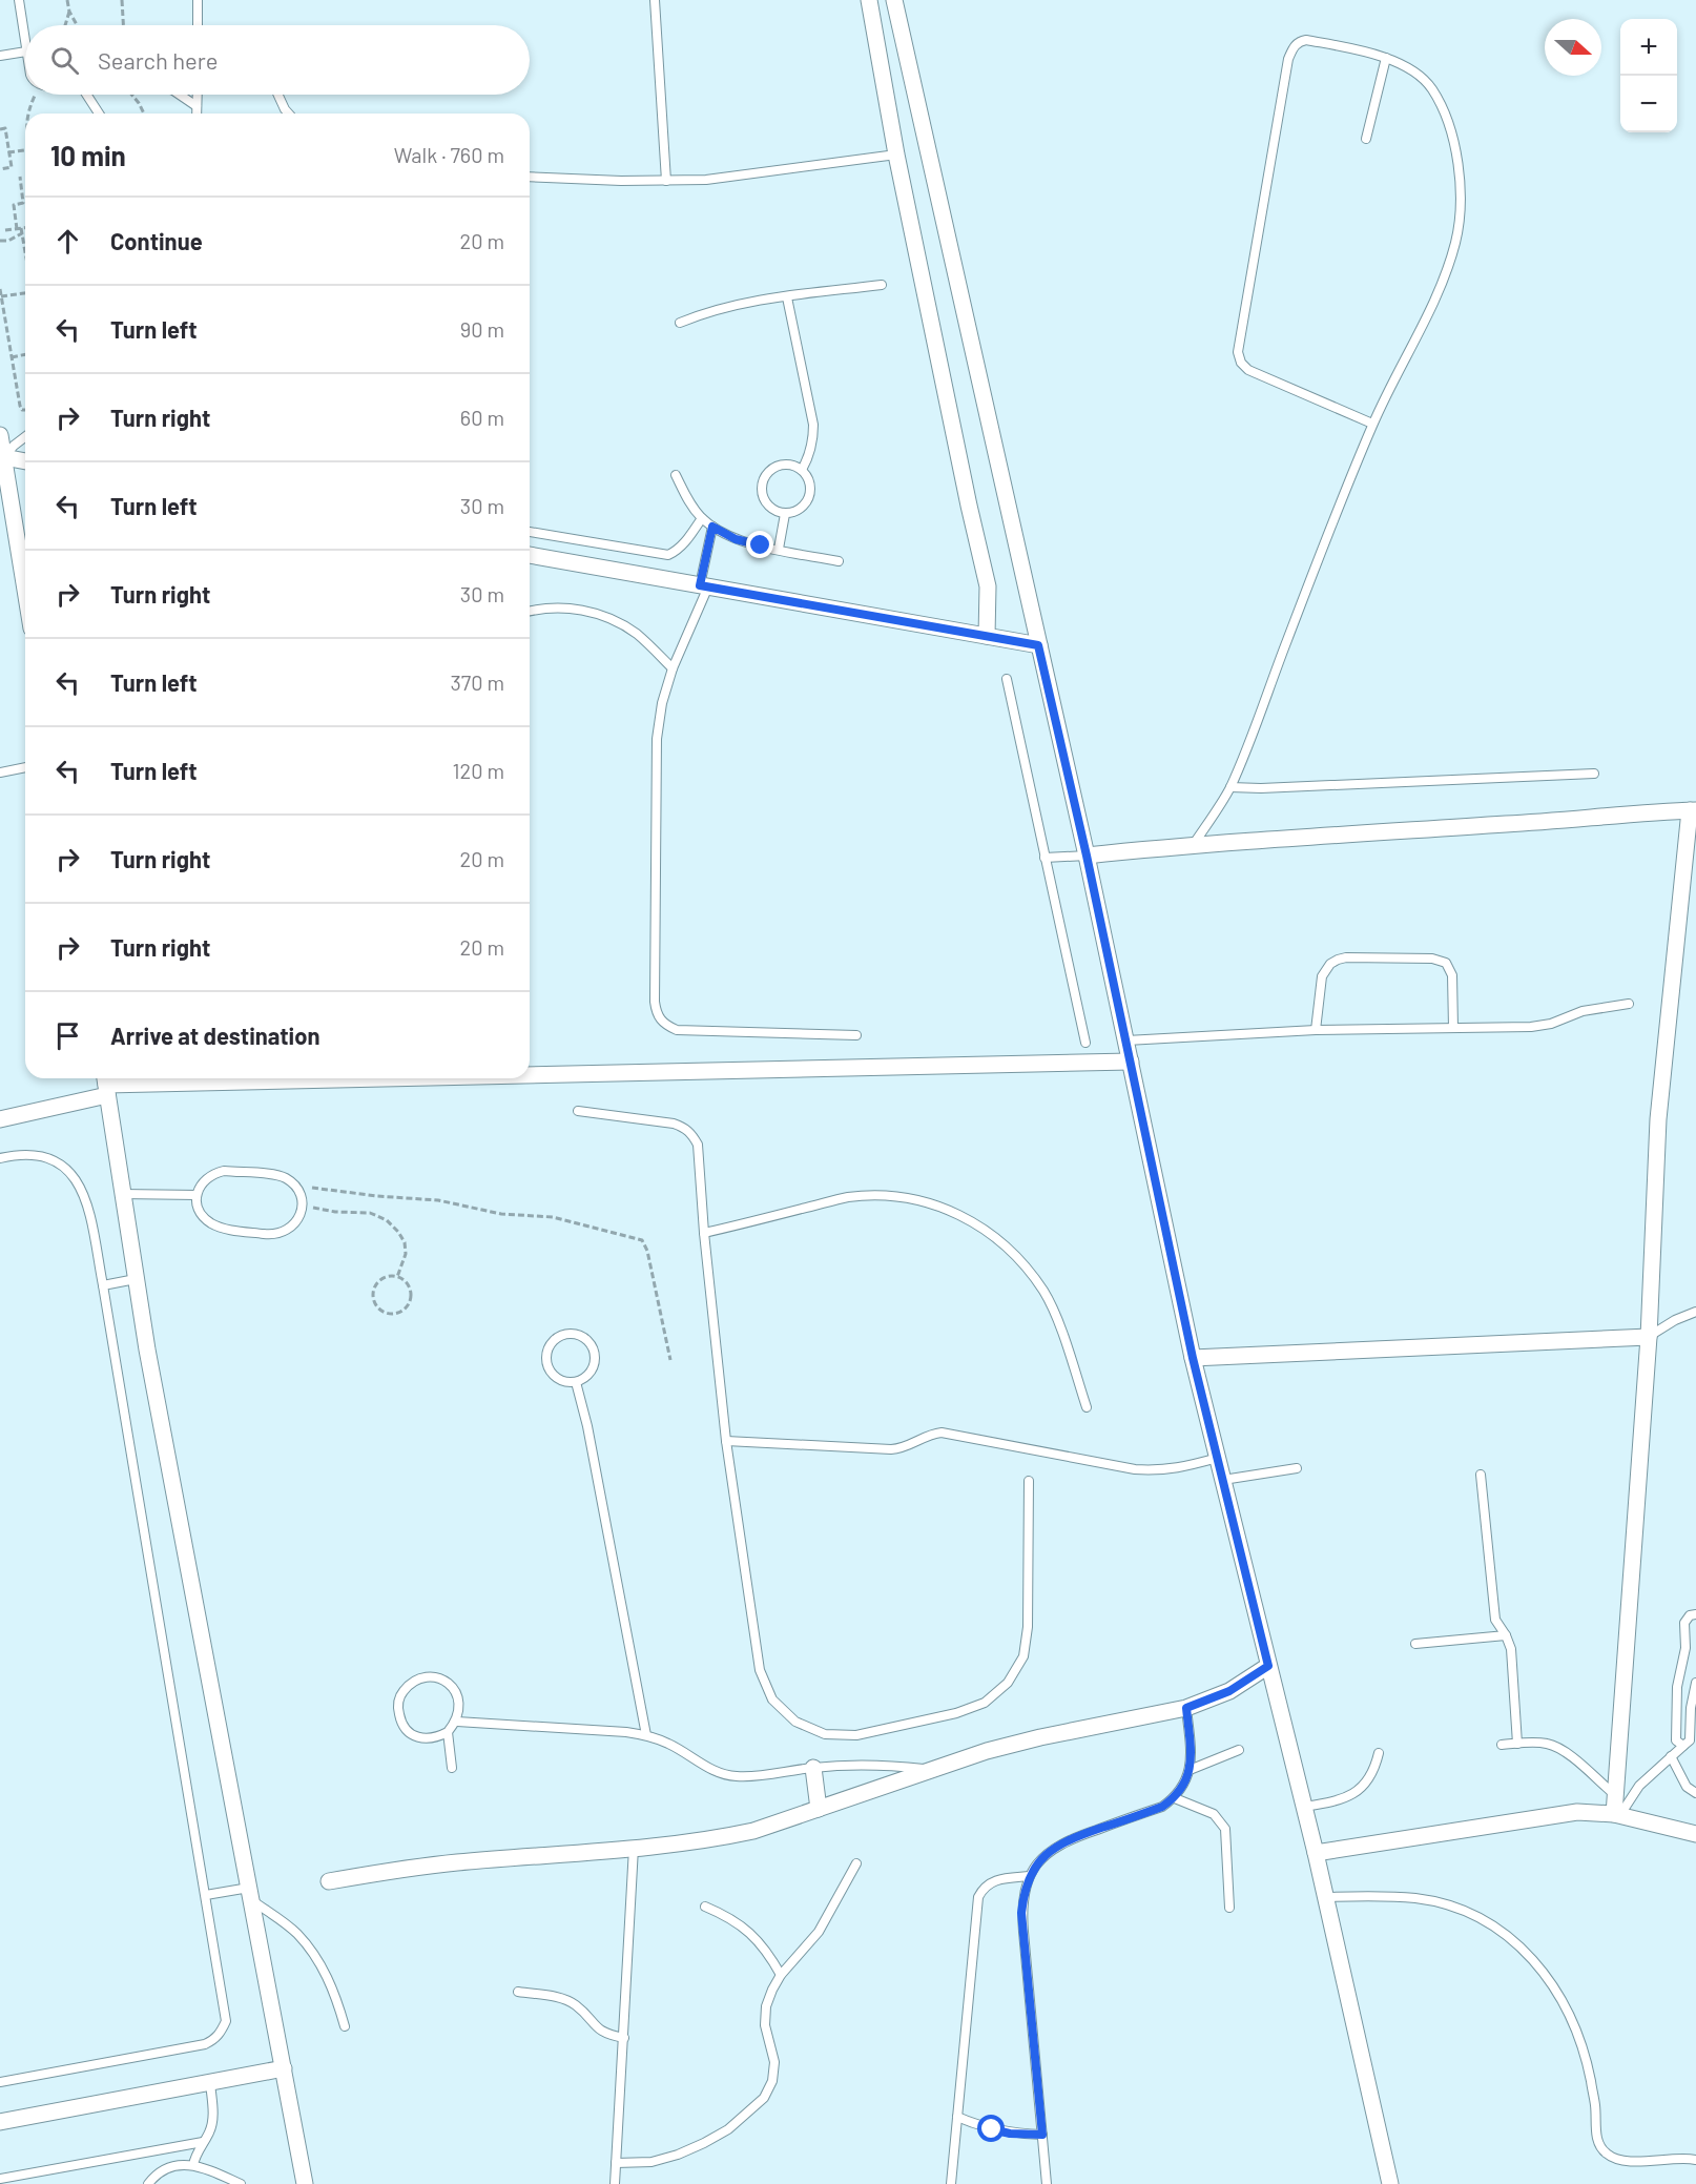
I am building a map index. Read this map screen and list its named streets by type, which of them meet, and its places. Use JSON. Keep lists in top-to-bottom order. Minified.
{"north":"right","page":{"map_buttons":["+","−"],"search":"Search here","heading":["10 min","Walk · 760 m"],"list":[["Continue","20 m"],["Turn left","90 m"],["Turn right","60 m"],["Turn left","30 m"],["Turn right","30 m"],["Turn left","370 m"],["Turn left","120 m"],["Turn right","20 m"],["Turn right","20 m"],"Arrive at destination"]}}
